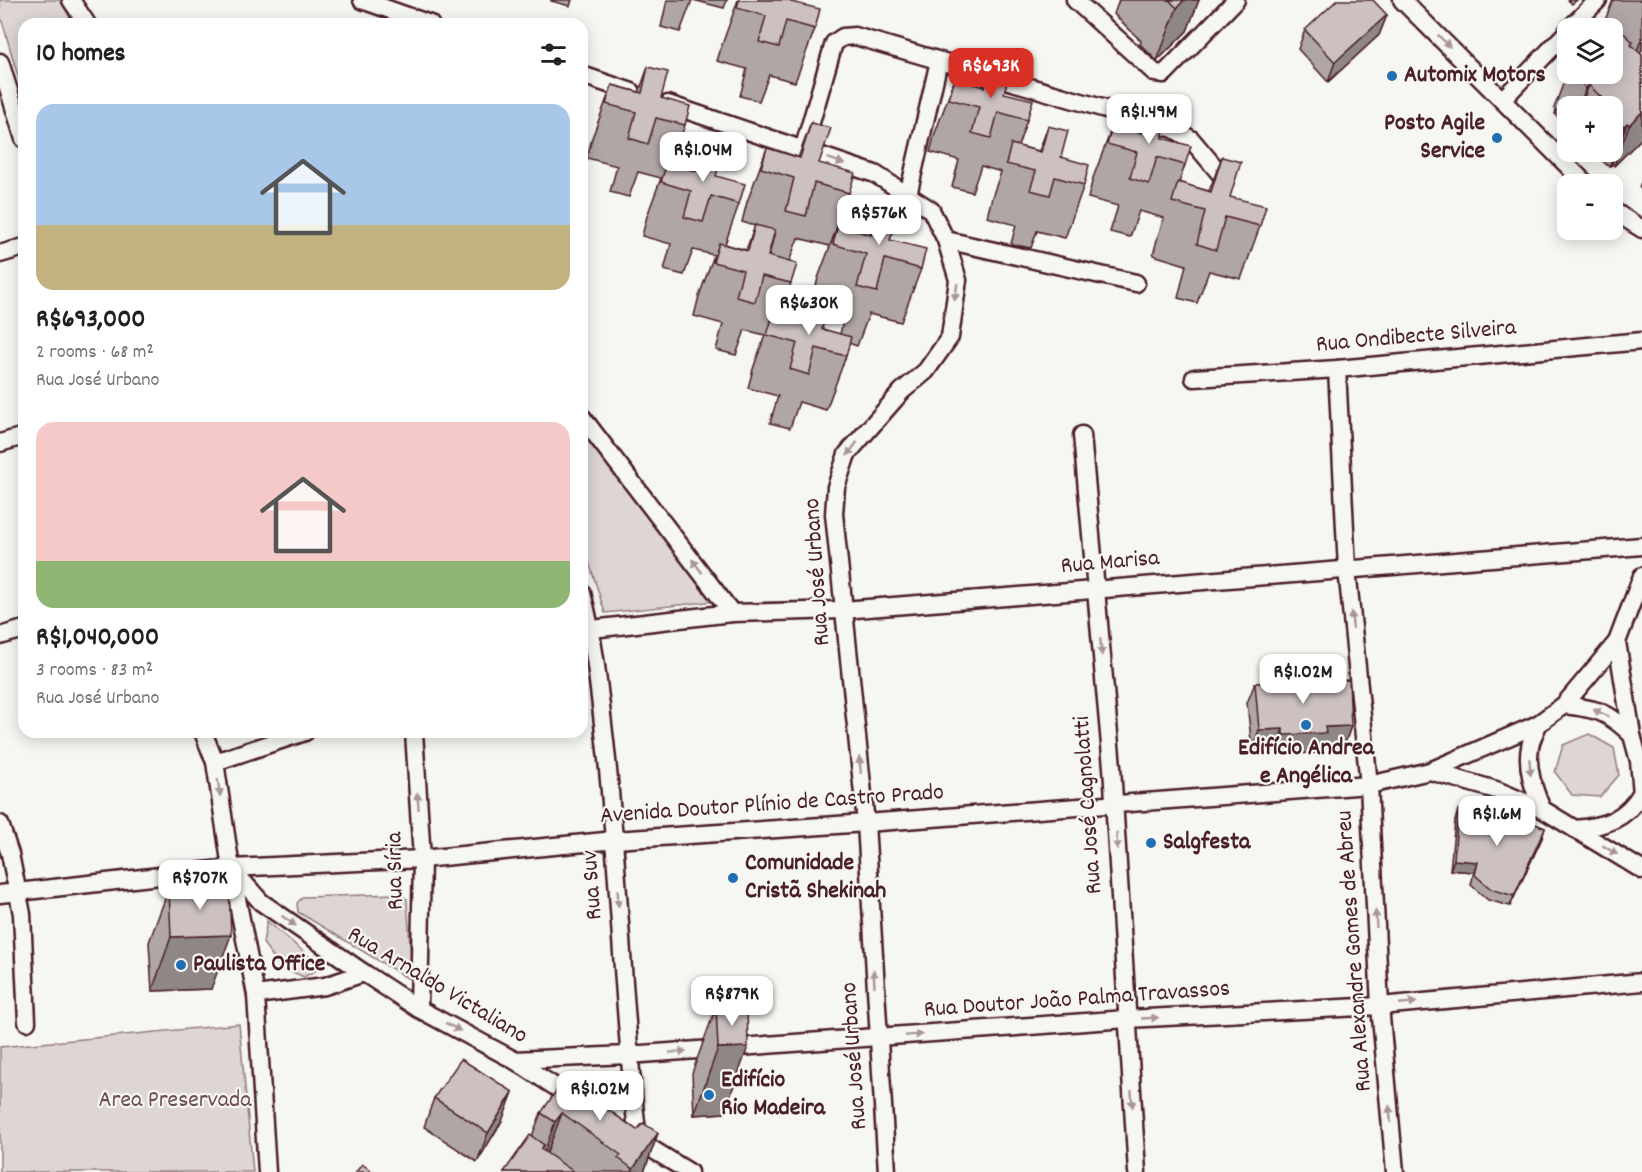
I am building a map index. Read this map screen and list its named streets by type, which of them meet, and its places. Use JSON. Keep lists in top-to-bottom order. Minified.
{"streets":{"street":["Rua Ondibecte Silveira","Rua Marisa","Rua José Urbano","Avenida Doutor Plínio de Castro Prado","Rua José Cagnolatti","Rua Síria","Rua Suv","Rua Alexandre Gomes de Abreu","Rua Arnaldo Victaliano","Rua Doutor João Palma Travassos"]},"crossings":[["Rua Ondibecte Silveira","Rua Alexandre Gomes de Abreu"],["Rua Marisa","Rua José Urbano"],["Rua Marisa","Rua José Cagnolatti"],["Rua Marisa","Rua Alexandre Gomes de Abreu"],["Rua José Urbano","Avenida Doutor Plínio de Castro Prado"],["Rua José Urbano","Rua Doutor João Palma Travassos"],["Avenida Doutor Plínio de Castro Prado","Rua José Cagnolatti"],["Avenida Doutor Plínio de Castro Prado","Rua Síria"],["Avenida Doutor Plínio de Castro Prado","Rua Suv"],["Avenida Doutor Plínio de Castro Prado","Rua Alexandre Gomes de Abreu"],["Avenida Doutor Plínio de Castro Prado","Rua Arnaldo Victaliano"],["Rua José Cagnolatti","Rua Doutor João Palma Travassos"],["Rua Síria","Rua Arnaldo Victaliano"],["Rua Suv","Rua Doutor João Palma Travassos"],["Rua Alexandre Gomes de Abreu","Rua Doutor João Palma Travassos"],["Rua Arnaldo Victaliano","Rua Doutor João Palma Travassos"]],"one_way":["Rua José Cagnolatti","Rua Síria","Rua Suv","Rua Alexandre Gomes de Abreu","Rua Arnaldo Victaliano","Rua Doutor João Palma Travassos"],"parks":["Area Preservada"],"places":["Automix Motors","Posto Agile Service","Edifício Andrea e Angélica","Salgfesta","Comunidade Cristã Shekinah","Paulista Office","Edifício Rio Madeira"],"page":{"map_buttons":["+","−"],"heading":"10 homes","price":["R$693K","R$1.49M","R$1.04M","R$576K","R$630K","R$1.02M","R$1.6M","R$707K","R$879K","R$1.02M"],"list":[{"name":"R$693,000","note":"2 rooms · 68 m² · Rua José Urbano"},{"name":"R$1,040,000","note":"3 rooms · 83 m² · Rua José Urbano"}]}}
